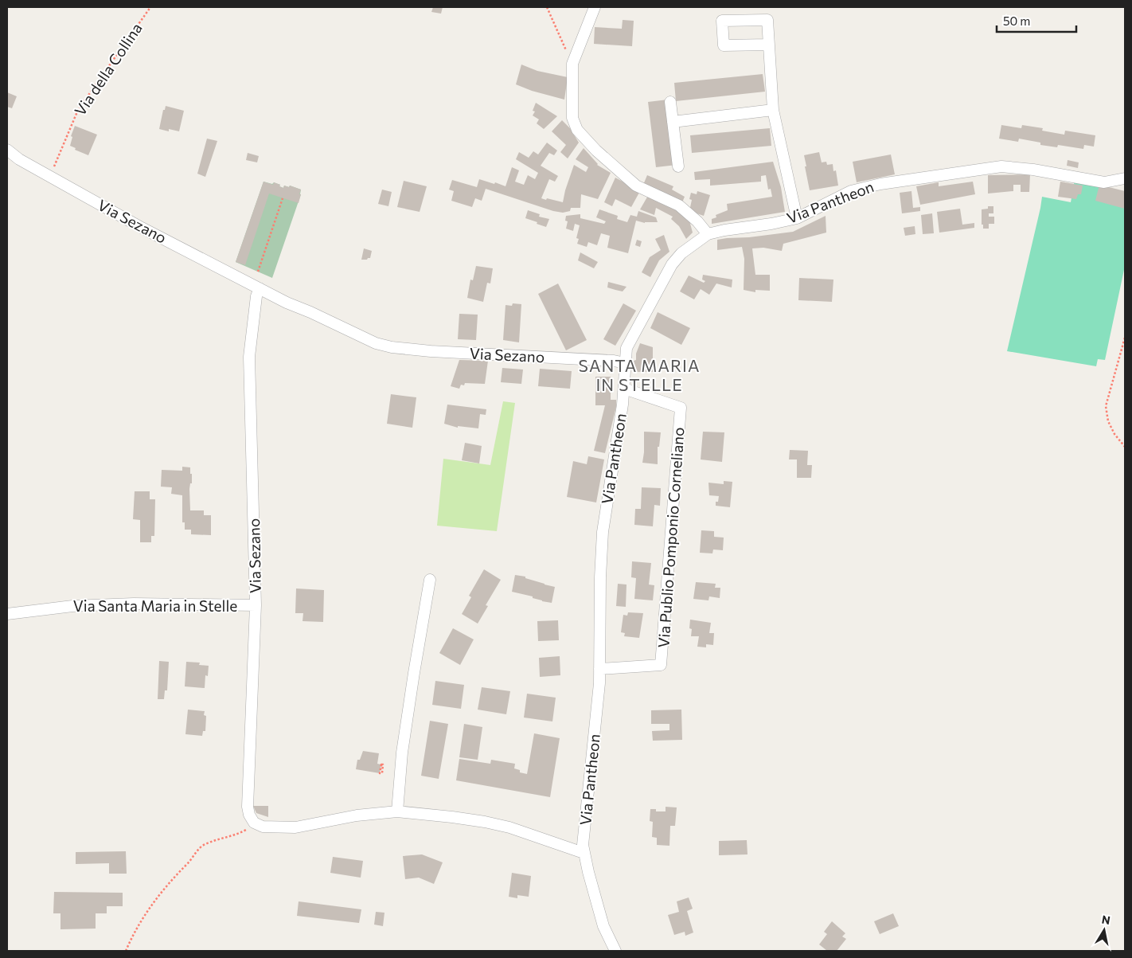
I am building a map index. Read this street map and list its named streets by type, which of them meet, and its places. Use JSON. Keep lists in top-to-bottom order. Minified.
{"streets":{"street":["Via Pantheon","Via Sezano","Via Publio Pomponio Corneliano","Via Santa Maria in Stelle"],"path":["Via della Collina"]},"crossings":[["Via della Collina","Via Sezano"],["Via Pantheon","Via Sezano"],["Via Pantheon","Via Publio Pomponio Corneliano"],["Via Sezano","Via Santa Maria in Stelle"]],"districts":["SANTA MARIA IN STELLE"],"scale_bar":"50 m","north":"top"}
